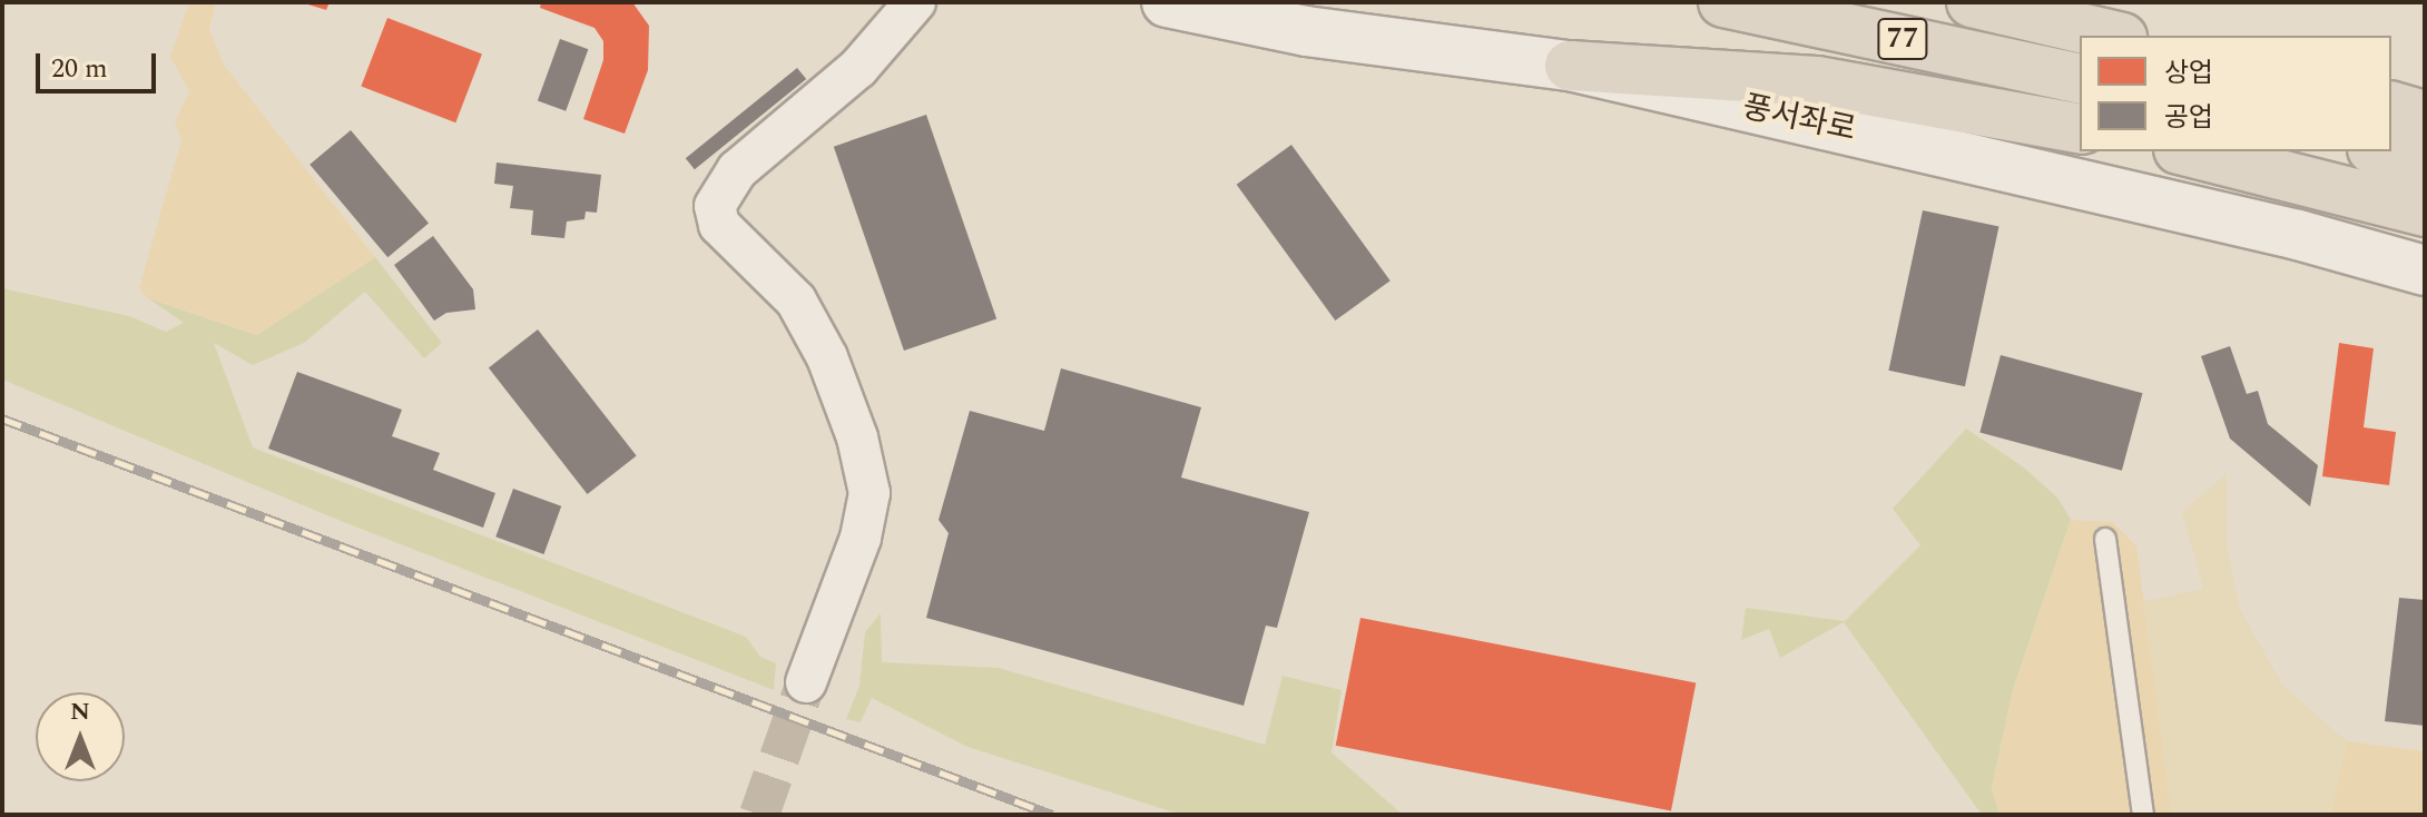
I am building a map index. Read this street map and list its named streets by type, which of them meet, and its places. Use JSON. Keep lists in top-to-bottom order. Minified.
{"streets":{"highway":["77"],"street":["풍서좌로"]},"legend":["상업","공업"],"scale_bar":"20 m","north":"top"}
